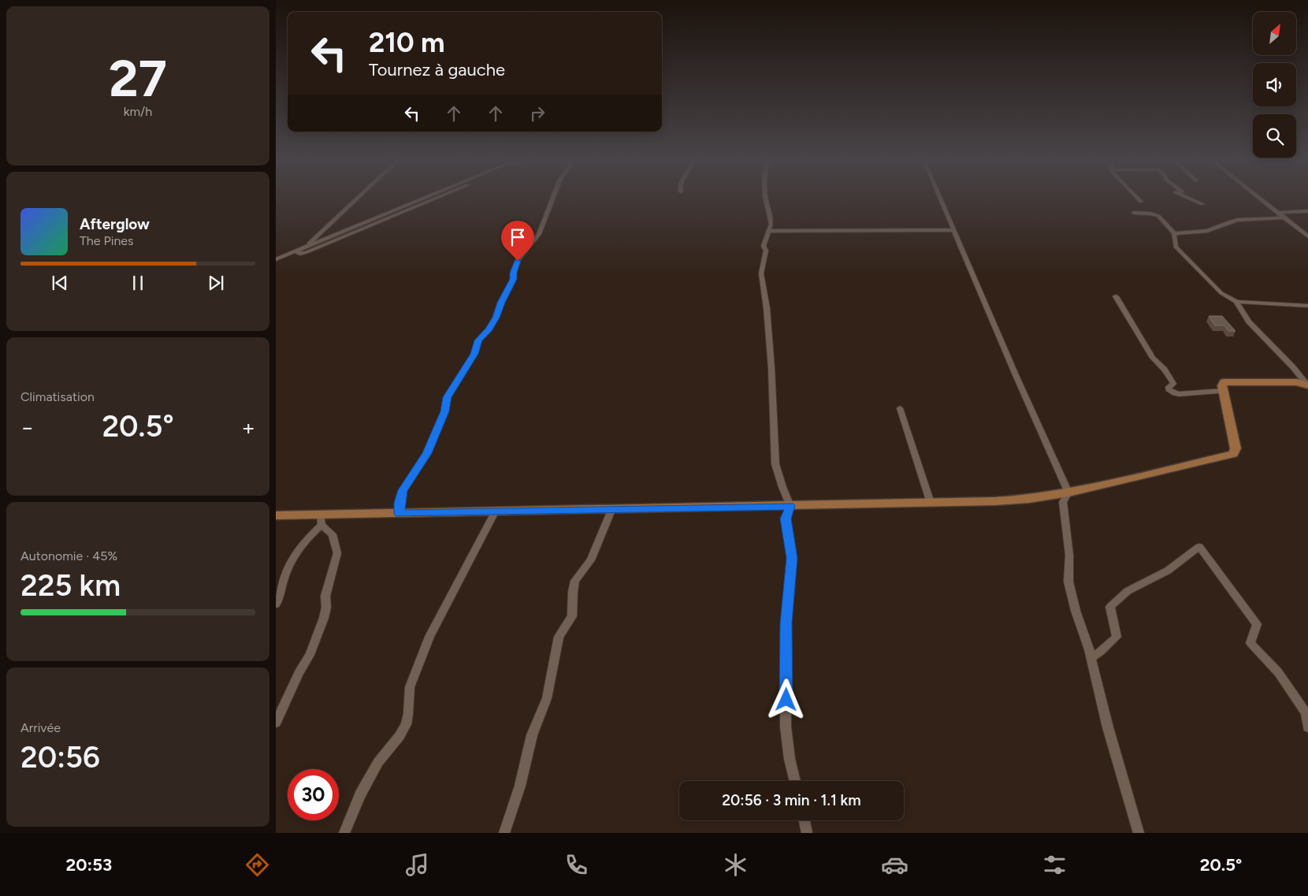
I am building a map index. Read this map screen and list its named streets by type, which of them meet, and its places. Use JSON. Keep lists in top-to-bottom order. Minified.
{"north":"top right","page":{"tile":[["27","km/h"],"Climatisation",["Autonomie · 45%","225 km"],["Arrivée","20:56"]],"turn":["210 m","Tournez à gauche"],"song":["Afterglow","The Pines"],"heat":["−","20.5°","+"],"limit":"30","trip":"20:56 · 3 min · 1.1 km","tabs":["20:53","20.5°"]}}
